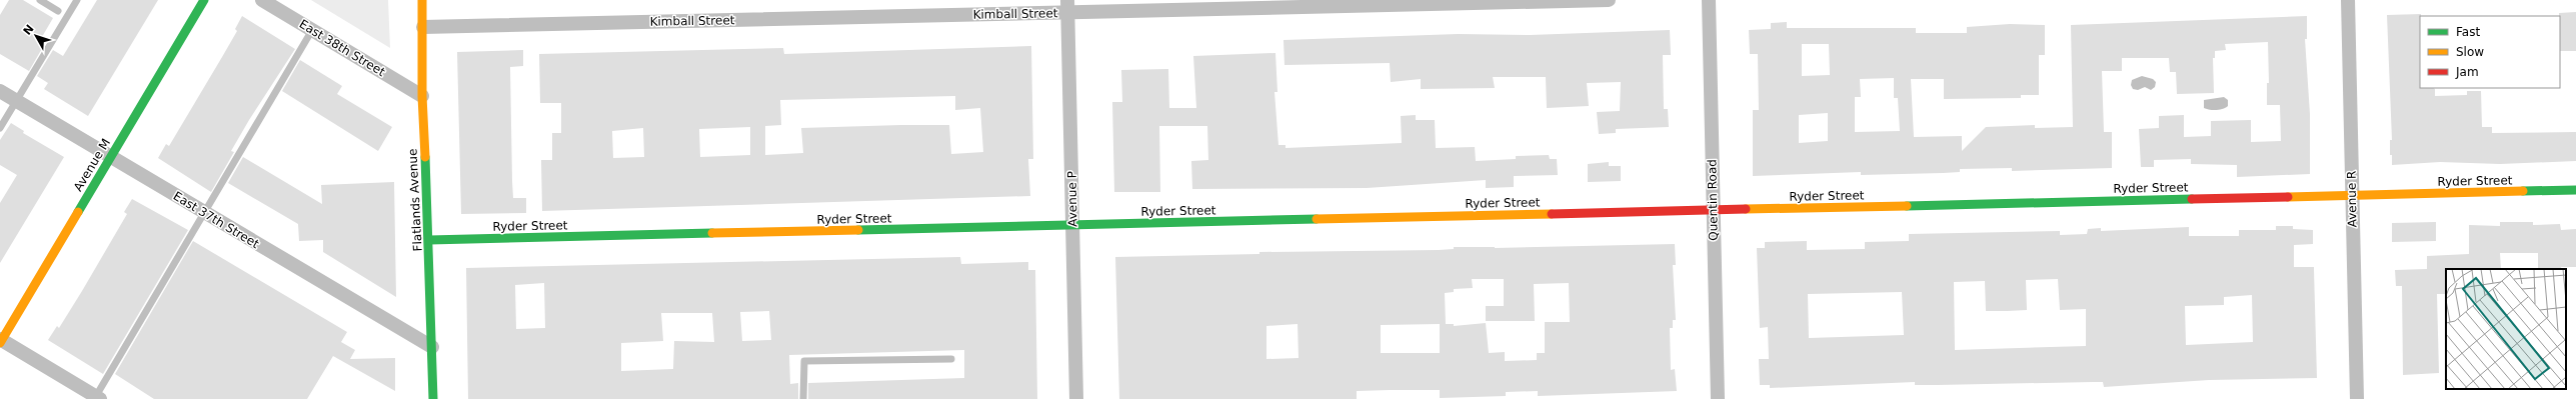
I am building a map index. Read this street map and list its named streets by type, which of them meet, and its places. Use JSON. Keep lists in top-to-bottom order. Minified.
{"streets":{"street":["Kimball Street","East 38th Street","Avenue M","Ryder Street","Avenue P","Avenue R","Flatlands Avenue","Quentin Road","East 37th Street"]},"crossings":[["Kimball Street","Avenue P"],["Kimball Street","Flatlands Avenue"],["East 38th Street","Flatlands Avenue"],["Avenue M","East 37th Street"],["Ryder Street","Avenue P"],["Ryder Street","Avenue R"],["Ryder Street","Flatlands Avenue"],["Ryder Street","Quentin Road"],["Flatlands Avenue","East 37th Street"]],"legend":["Fast","Slow","Jam"],"north":"top left"}
